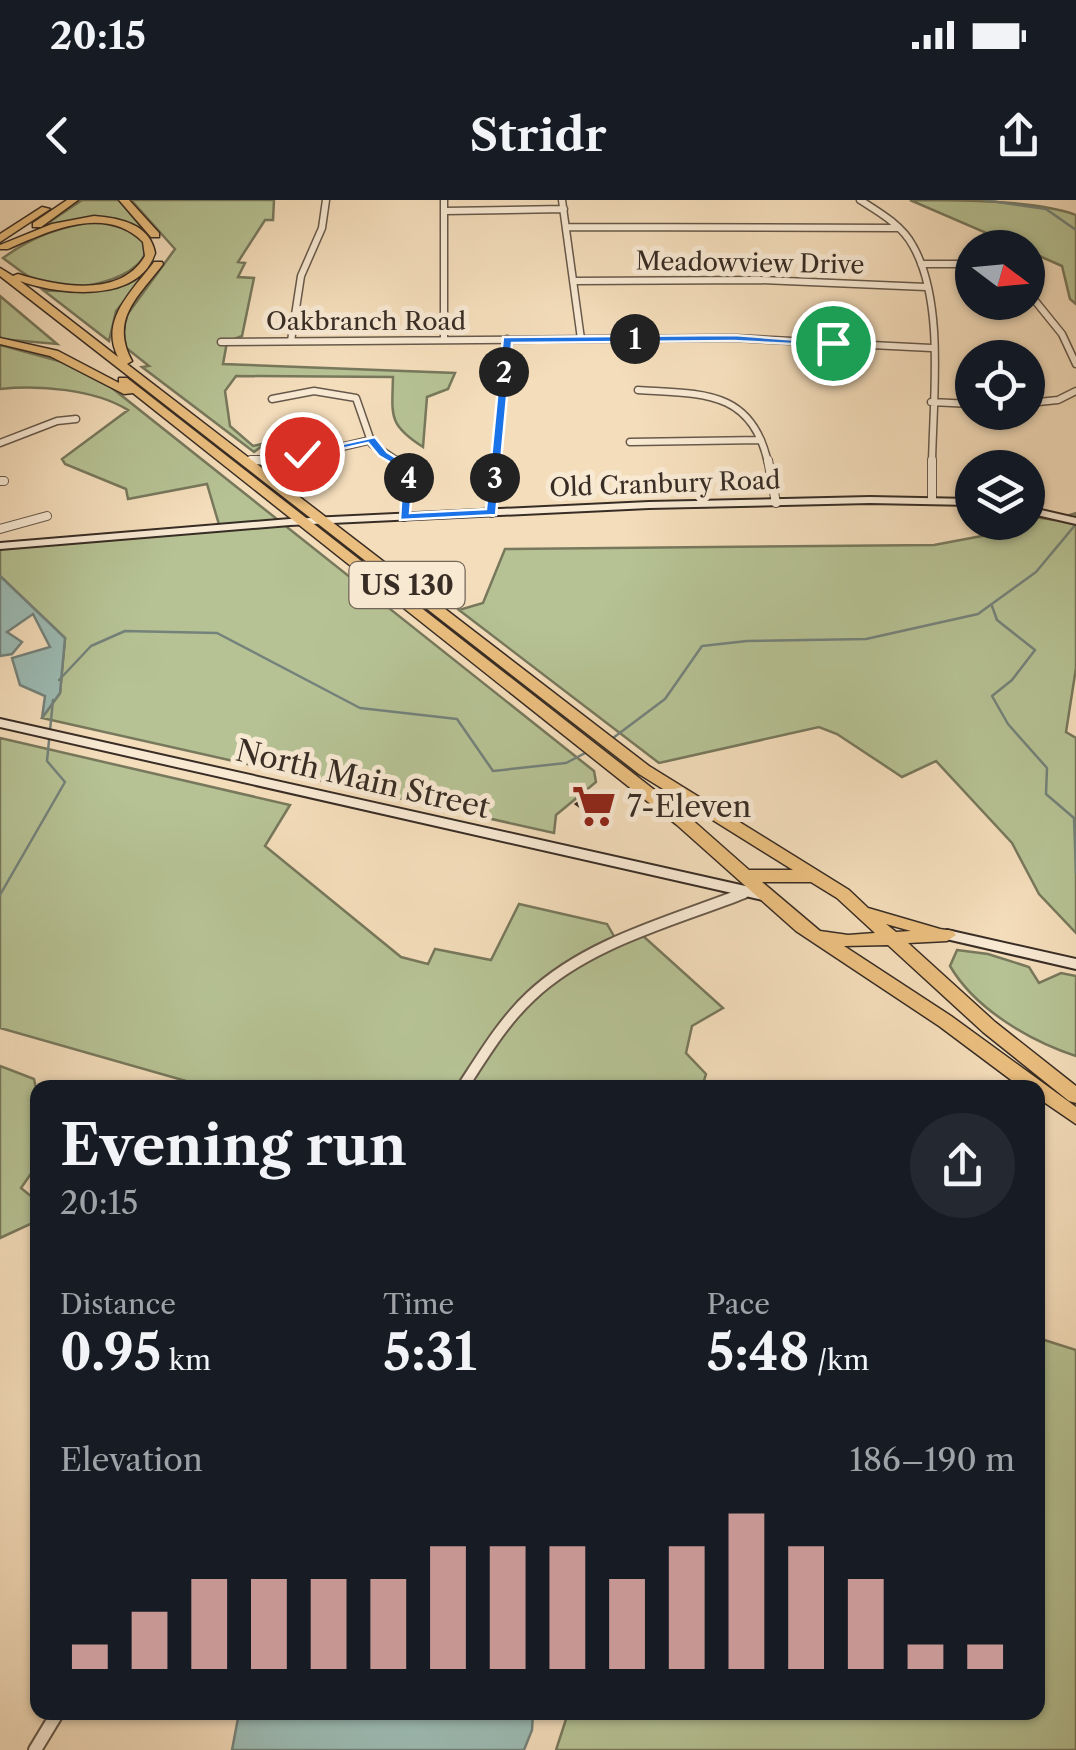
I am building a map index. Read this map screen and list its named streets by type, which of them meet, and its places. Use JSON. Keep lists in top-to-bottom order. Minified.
{"streets":{"highway":["US 130"],"street":["Meadowview Drive","Oakbranch Road","Old Cranbury Road","North Main Street"]},"crossings":[["Old Cranbury Road","US 130"]],"places":{"supermarket":["7-Eleven"]},"north":"right","page":{"status":"20:15","header":"Stridr","pins":["1","2","3","4"],"heading":["Evening run","20:15"],"stats":[["Distance","0.95 km"],["Time","5:31"],["Pace","5:48 /km"]],"chart":["Elevation","186–190 m"]}}
